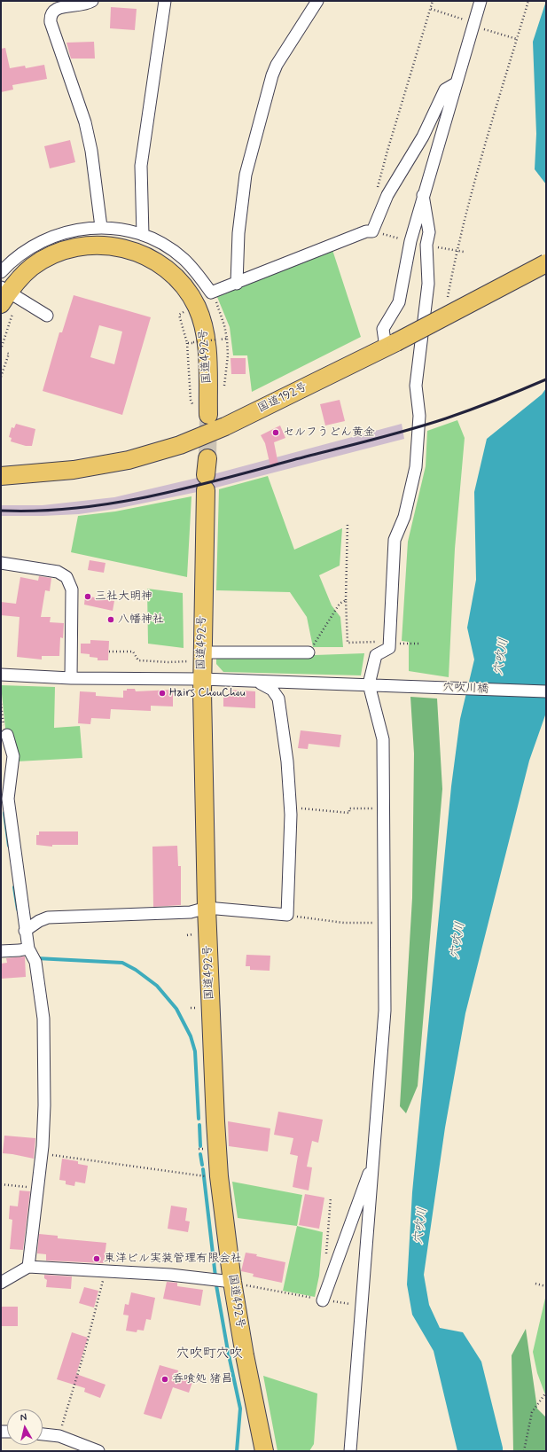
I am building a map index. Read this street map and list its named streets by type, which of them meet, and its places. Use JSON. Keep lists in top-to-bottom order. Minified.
{"streets":{"highway":["国道492号","国道192号"],"street":["穴吹川橋"]},"crossings":[["国道492号","穴吹川橋"]],"districts":["穴吹町穴吹"],"water":["穴吹川"],"places":["セルフうどん黄金","三社大明神","八幡神社","Hairs ChouChou","東洋ビル実装管理有限会社","呑喰処 猪昌"],"north":"top"}
